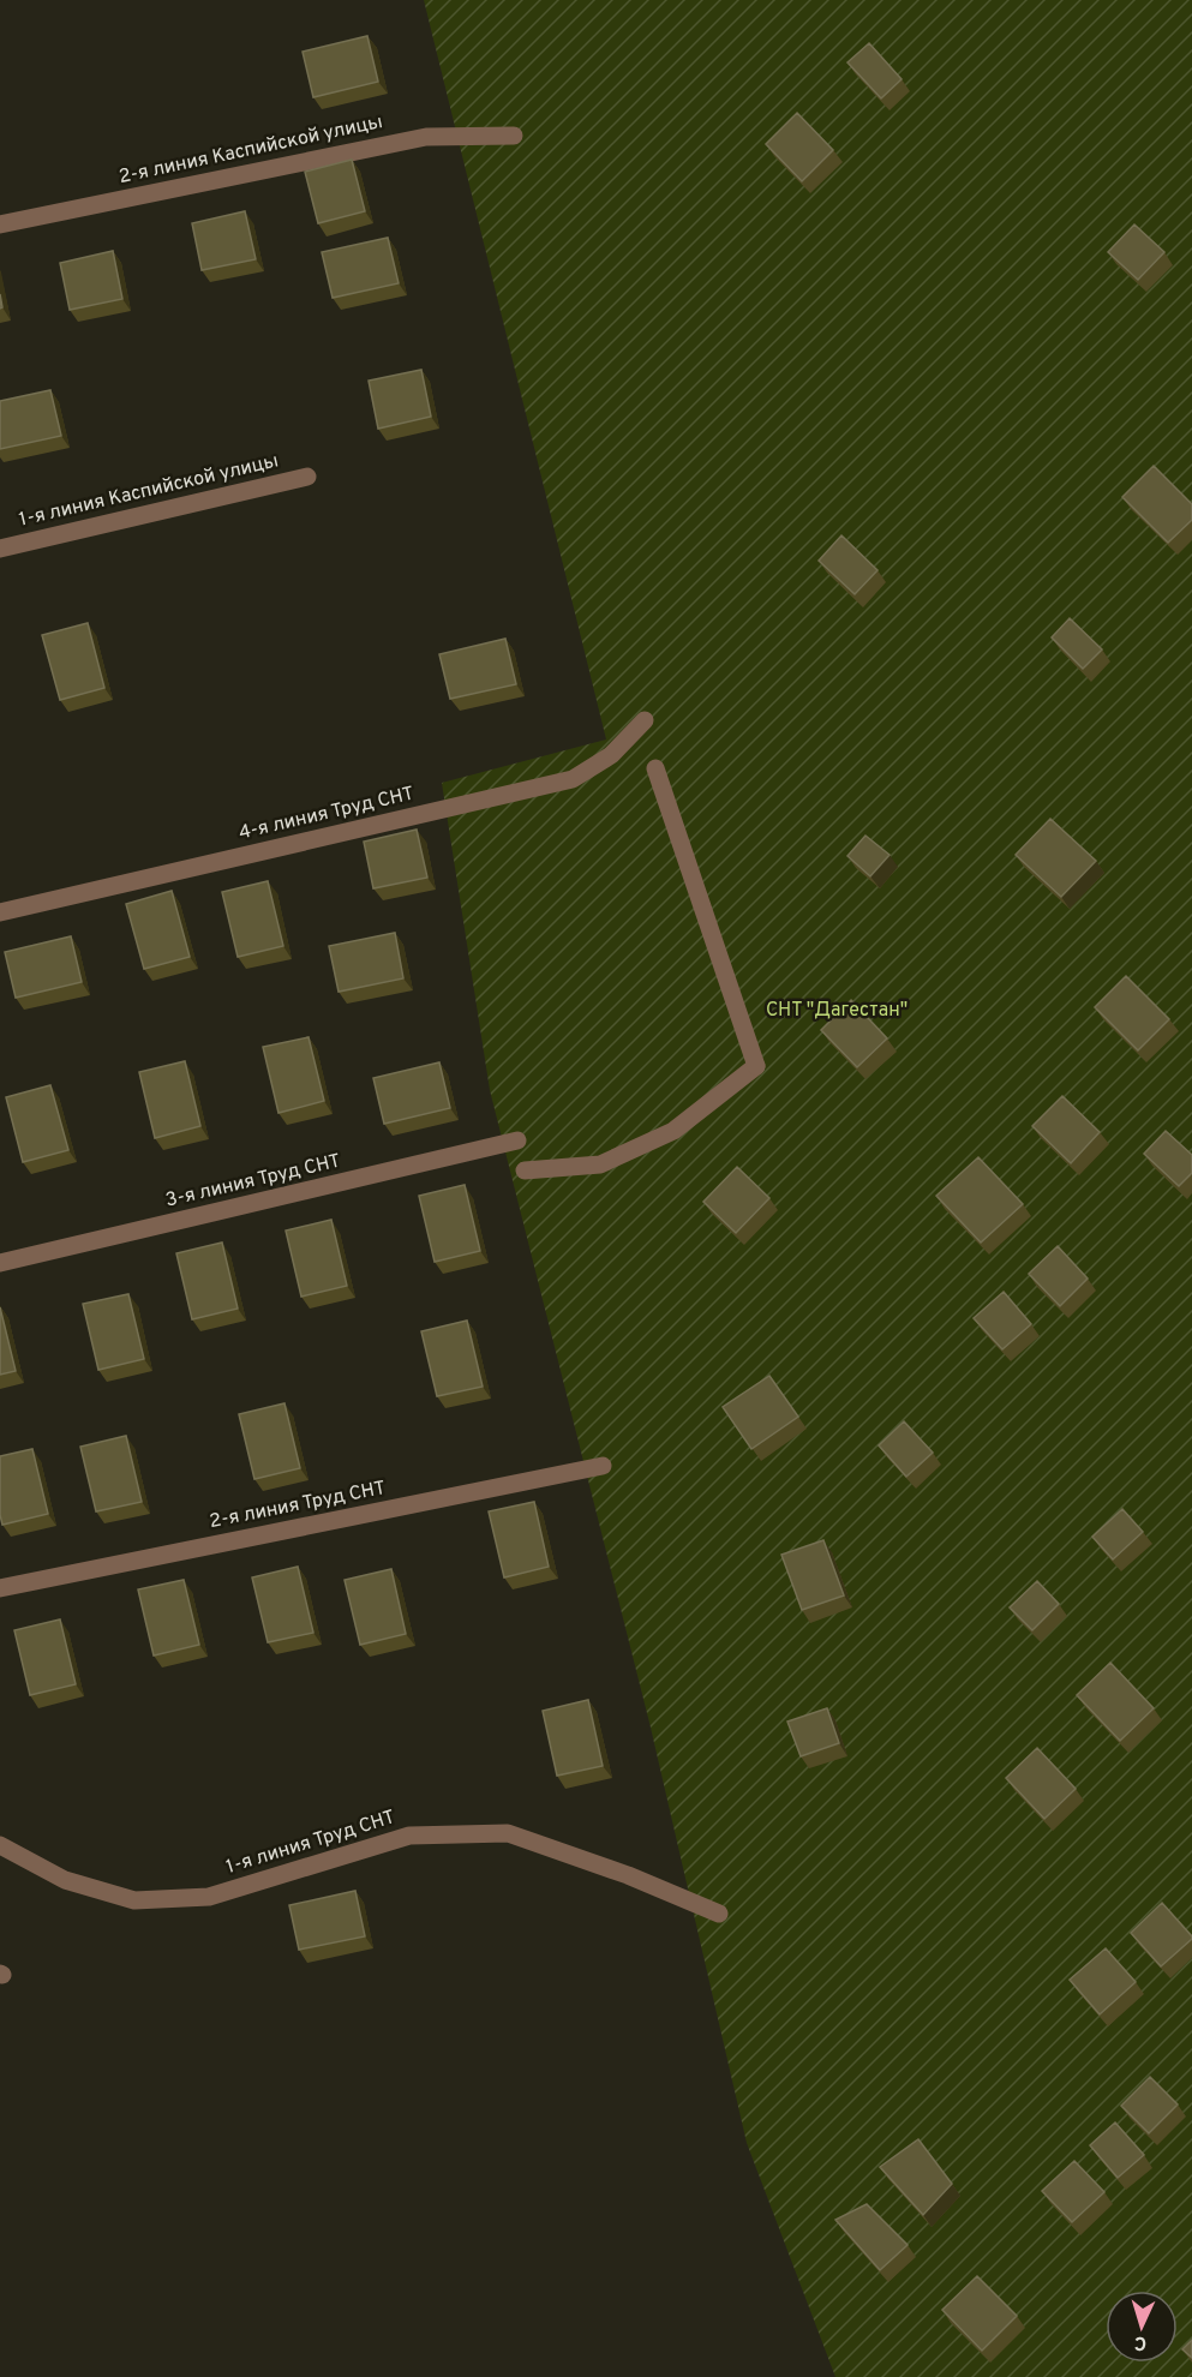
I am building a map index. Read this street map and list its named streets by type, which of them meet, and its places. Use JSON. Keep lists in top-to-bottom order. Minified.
{"streets":{"street":["2-я линия Каспийской улицы","1-я линия Каспийской улицы","4-я линия Труд СНТ","3-я линия Труд СНТ","2-я линия Труд СНТ","1-я линия Труд СНТ"]},"parks":["СНТ \"Дагестан\""],"north":"bottom"}
